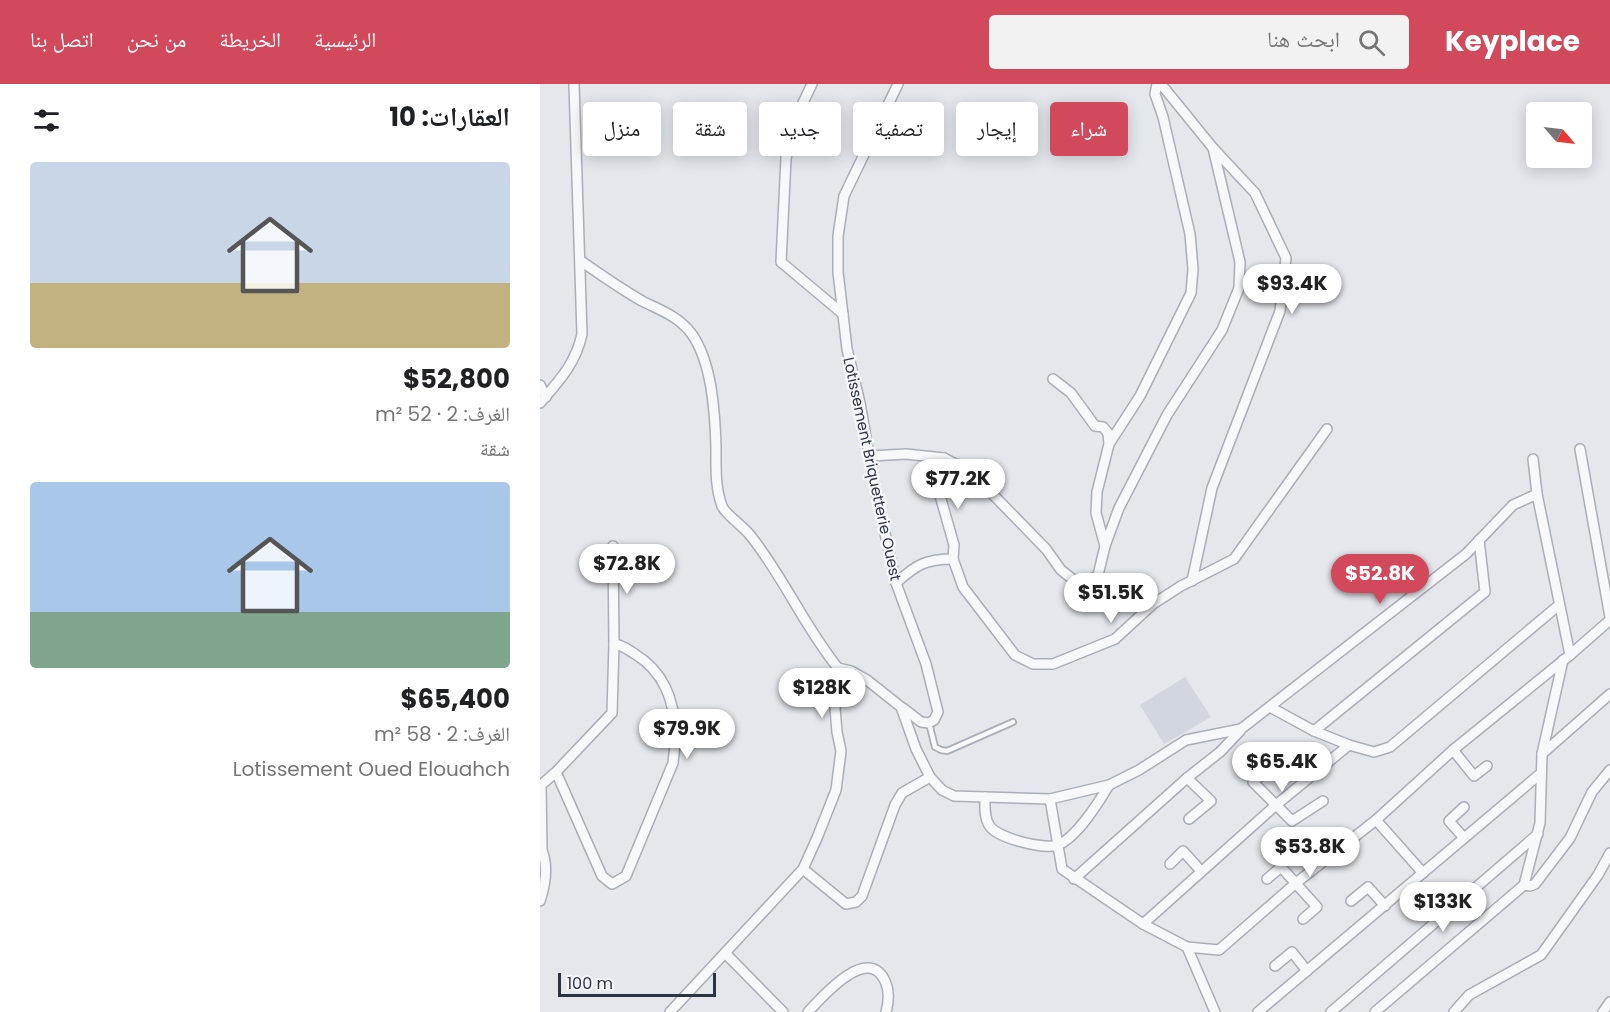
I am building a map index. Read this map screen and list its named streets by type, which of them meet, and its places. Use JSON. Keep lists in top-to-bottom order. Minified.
{"streets":{"street":["Lotissement Briquetterie Ouest"]},"scale_bar":"100 m","north":"bottom right","page":{"header":"Keyplace","search":"ابحث هنا","nav":["الرئيسية","الخريطة","من نحن","اتصل بنا"],"heading":"العقارات: 10","chip":["شراء","إيجار","تصفية","جديد","شقة","منزل"],"list":[{"name":"$52,800","note":"الغرف: 2 · 52 m² · شقة"},{"name":"$65,400","note":"الغرف: 2 · 58 m² · Lotissement Oued Elouahch"}],"price":["$93.4K","$77.2K","$72.8K","$52.8K","$51.5K","$128K","$79.9K","$65.4K","$53.8K","$133K"],"scale":"100 m"}}
